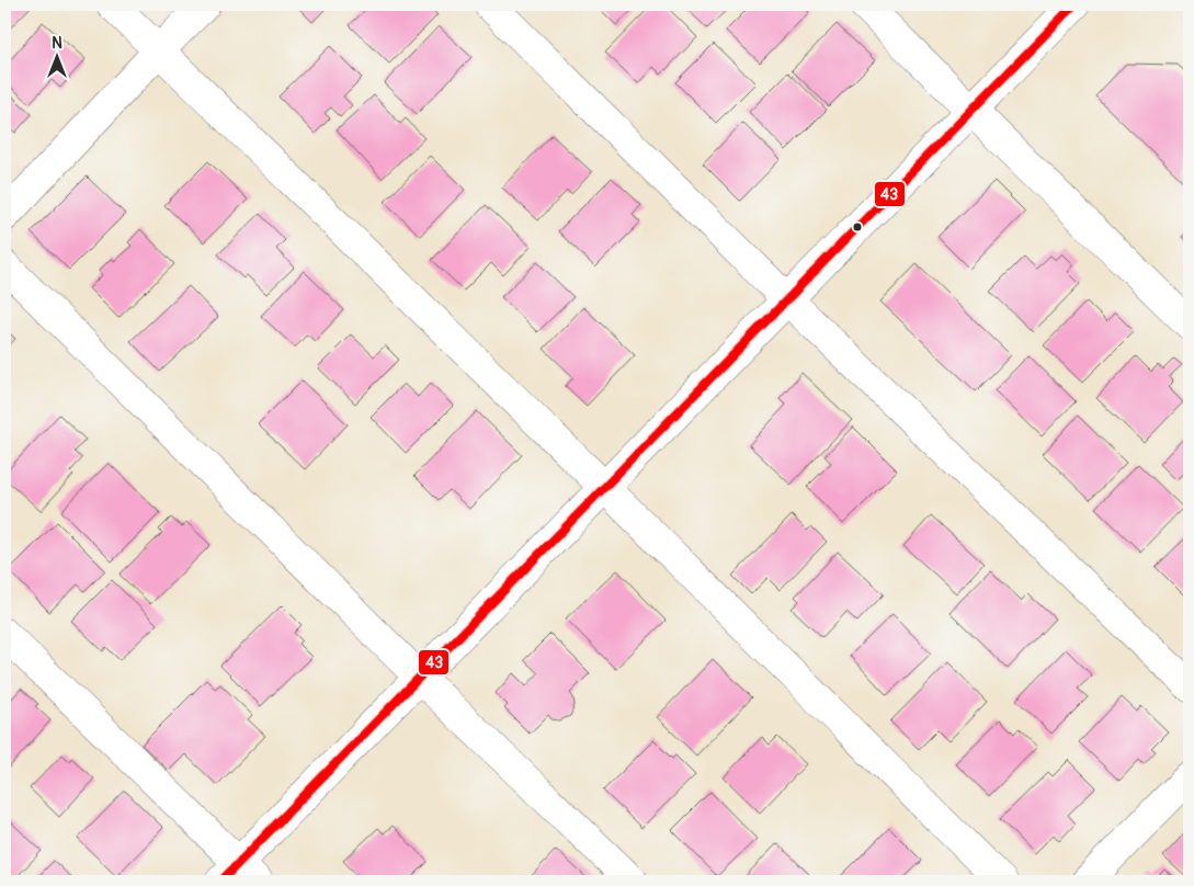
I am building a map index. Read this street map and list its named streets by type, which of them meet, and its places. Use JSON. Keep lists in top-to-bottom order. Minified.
{"lines":["transit line 43"],"north":"top"}
